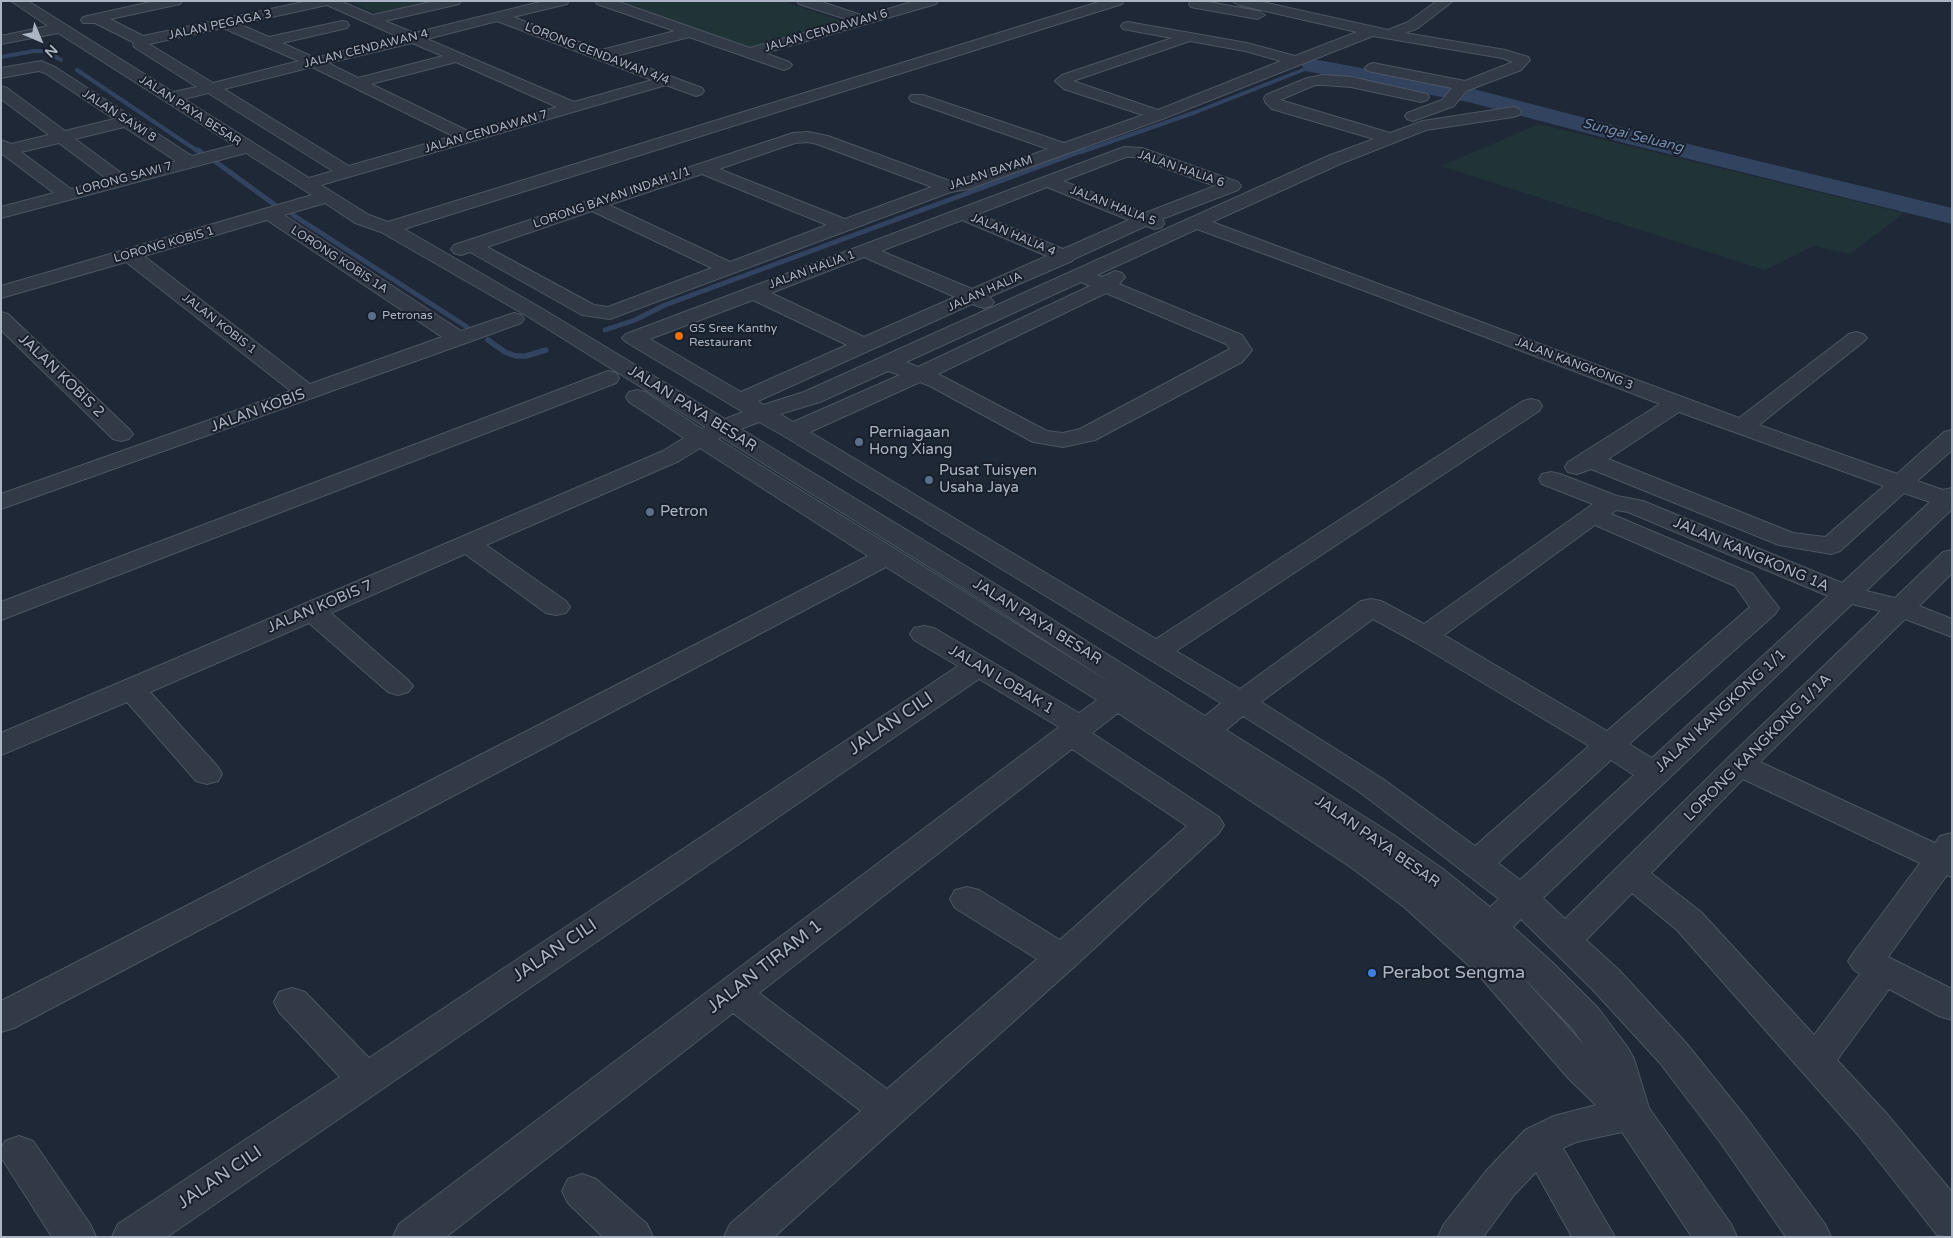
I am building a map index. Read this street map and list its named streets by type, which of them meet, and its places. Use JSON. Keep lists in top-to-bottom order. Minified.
{"streets":{"street":["JALAN PEGAGA 3","JALAN CENDAWAN 6","JALAN CENDAWAN 4","LORONG CENDAWAN 4/4","JALAN PAYA BESAR","JALAN SAWI 8","JALAN CENDAWAN 7","JALAN HALIA 6","JALAN BAYAM","LORONG SAWI 7","LORONG BAYAN INDAH 1/1","JALAN HALIA 5","JALAN HALIA 4","LORONG KOBIS 1","LORONG KOBIS 1A","JALAN HALIA 1","JALAN HALIA","JALAN KOBIS 1","JALAN KANGKONG 3","JALAN KOBIS 2","JALAN KOBIS","JALAN KANGKONG 1A","JALAN KOBIS 7","JALAN LOBAK 1","JALAN KANGKONG 1/1","JALAN CILI","LORONG KANGKONG 1/1A","JALAN TIRAM 1"]},"crossings":[["JALAN CENDAWAN 4","LORONG CENDAWAN 4/4"],["JALAN CENDAWAN 4","JALAN PAYA BESAR"],["LORONG CENDAWAN 4/4","JALAN CENDAWAN 7"],["JALAN PAYA BESAR","JALAN CENDAWAN 7"],["JALAN PAYA BESAR","LORONG SAWI 7"],["JALAN PAYA BESAR","LORONG BAYAN INDAH 1/1"],["JALAN PAYA BESAR","LORONG KOBIS 1"],["JALAN PAYA BESAR","JALAN KOBIS"],["JALAN PAYA BESAR","JALAN KOBIS 7"],["JALAN PAYA BESAR","JALAN KANGKONG 1/1"],["JALAN PAYA BESAR","JALAN TIRAM 1"],["JALAN SAWI 8","LORONG SAWI 7"],["JALAN HALIA 6","JALAN HALIA 1"],["JALAN HALIA 6","JALAN HALIA"],["JALAN BAYAM","LORONG BAYAN INDAH 1/1"],["JALAN BAYAM","JALAN KOBIS"],["JALAN HALIA 5","JALAN HALIA 1"],["JALAN HALIA 5","JALAN HALIA"],["JALAN HALIA 5","JALAN KANGKONG 3"],["JALAN HALIA 4","JALAN HALIA 1"],["JALAN HALIA 4","JALAN HALIA"],["LORONG KOBIS 1","LORONG KOBIS 1A"],["LORONG KOBIS 1","JALAN KOBIS 1"],["LORONG KOBIS 1A","JALAN KOBIS"],["JALAN HALIA 1","JALAN HALIA"],["JALAN HALIA 1","JALAN KOBIS 7"],["JALAN HALIA 1","JALAN KANGKONG 1/1"],["JALAN HALIA 1","LORONG KANGKONG 1/1A"],["JALAN KOBIS 1","JALAN KOBIS"],["JALAN KANGKONG 3","JALAN KANGKONG 1/1"],["JALAN KANGKONG 1A","JALAN KANGKONG 1/1"],["JALAN KANGKONG 1A","LORONG KANGKONG 1/1A"],["JALAN LOBAK 1","JALAN CILI"],["JALAN LOBAK 1","JALAN TIRAM 1"]],"water":["Sungai Seluang"],"places":["Petronas","GS Sree Kanthy Restaurant","Perniagaan Hong Xiang","Pusat Tuisyen Usaha Jaya","Petron","Perabot Sengma"],"north":"bottom right"}
